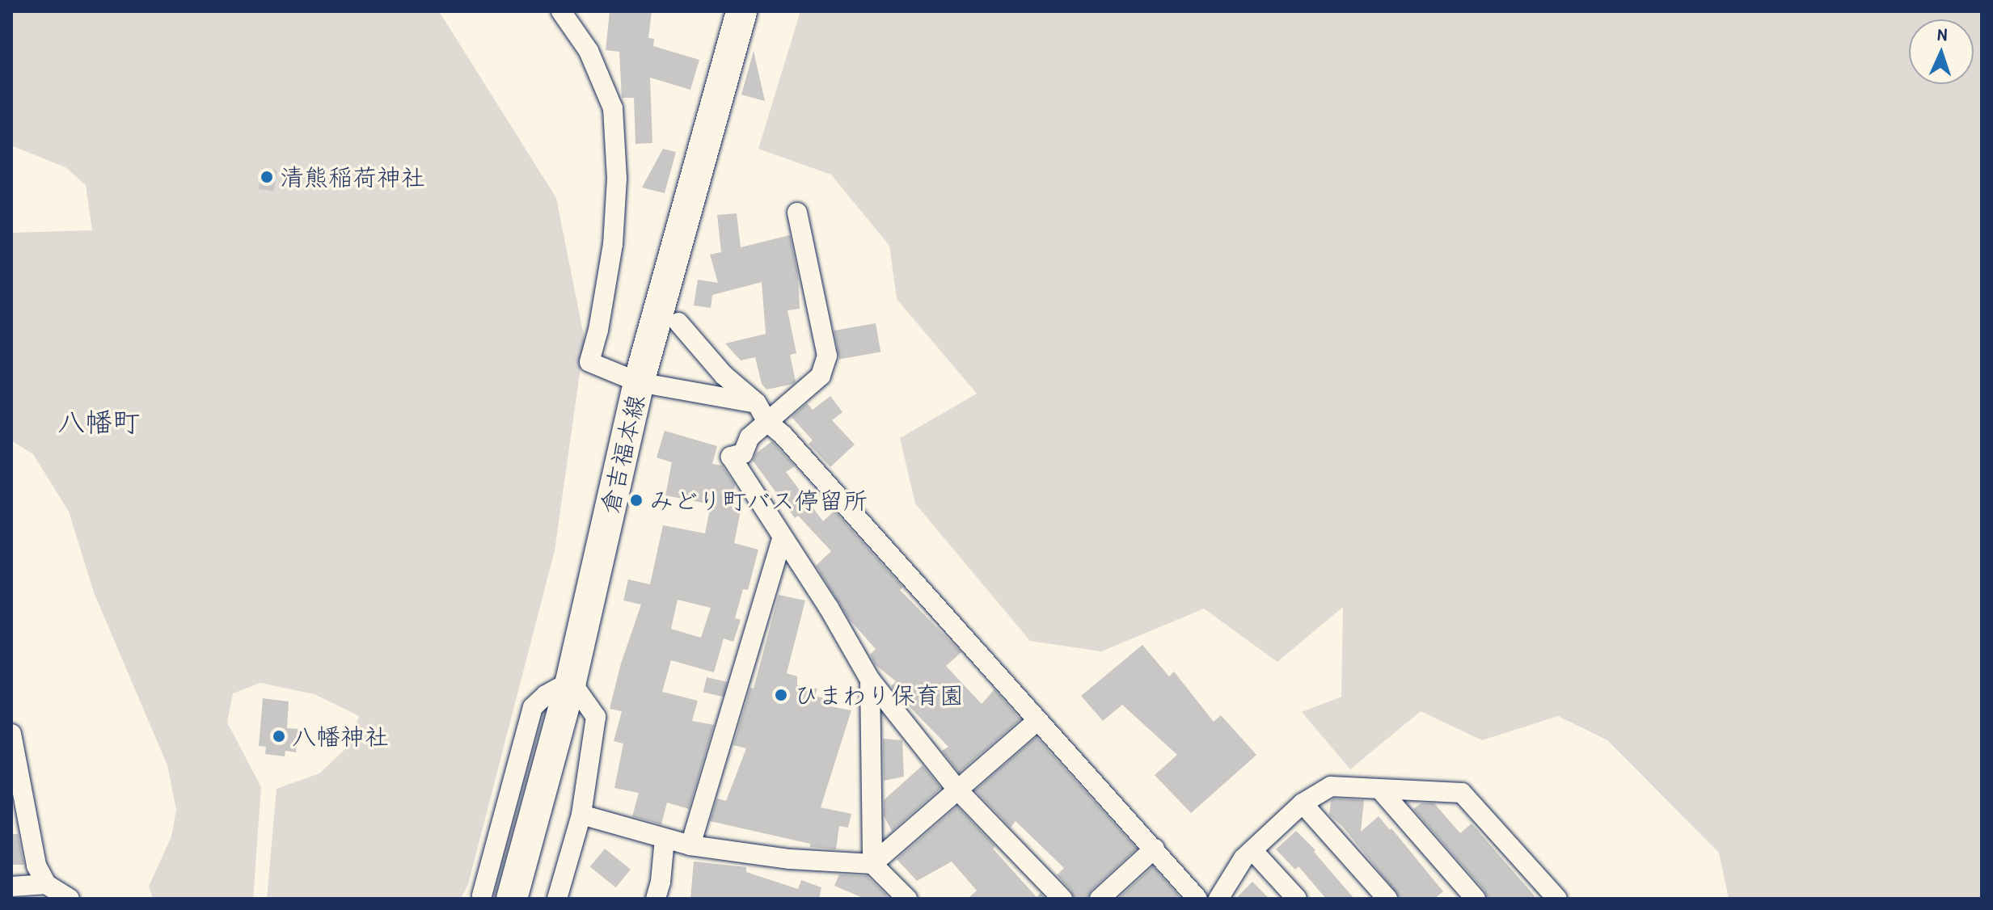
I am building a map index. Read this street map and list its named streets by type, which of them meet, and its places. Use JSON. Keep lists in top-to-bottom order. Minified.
{"streets":{"main road":["倉吉福本線"]},"districts":["八幡町"],"places":["清熊稲荷神社","みどり町バス停留所","ひまわり保育園","八幡神社"],"north":"top"}
